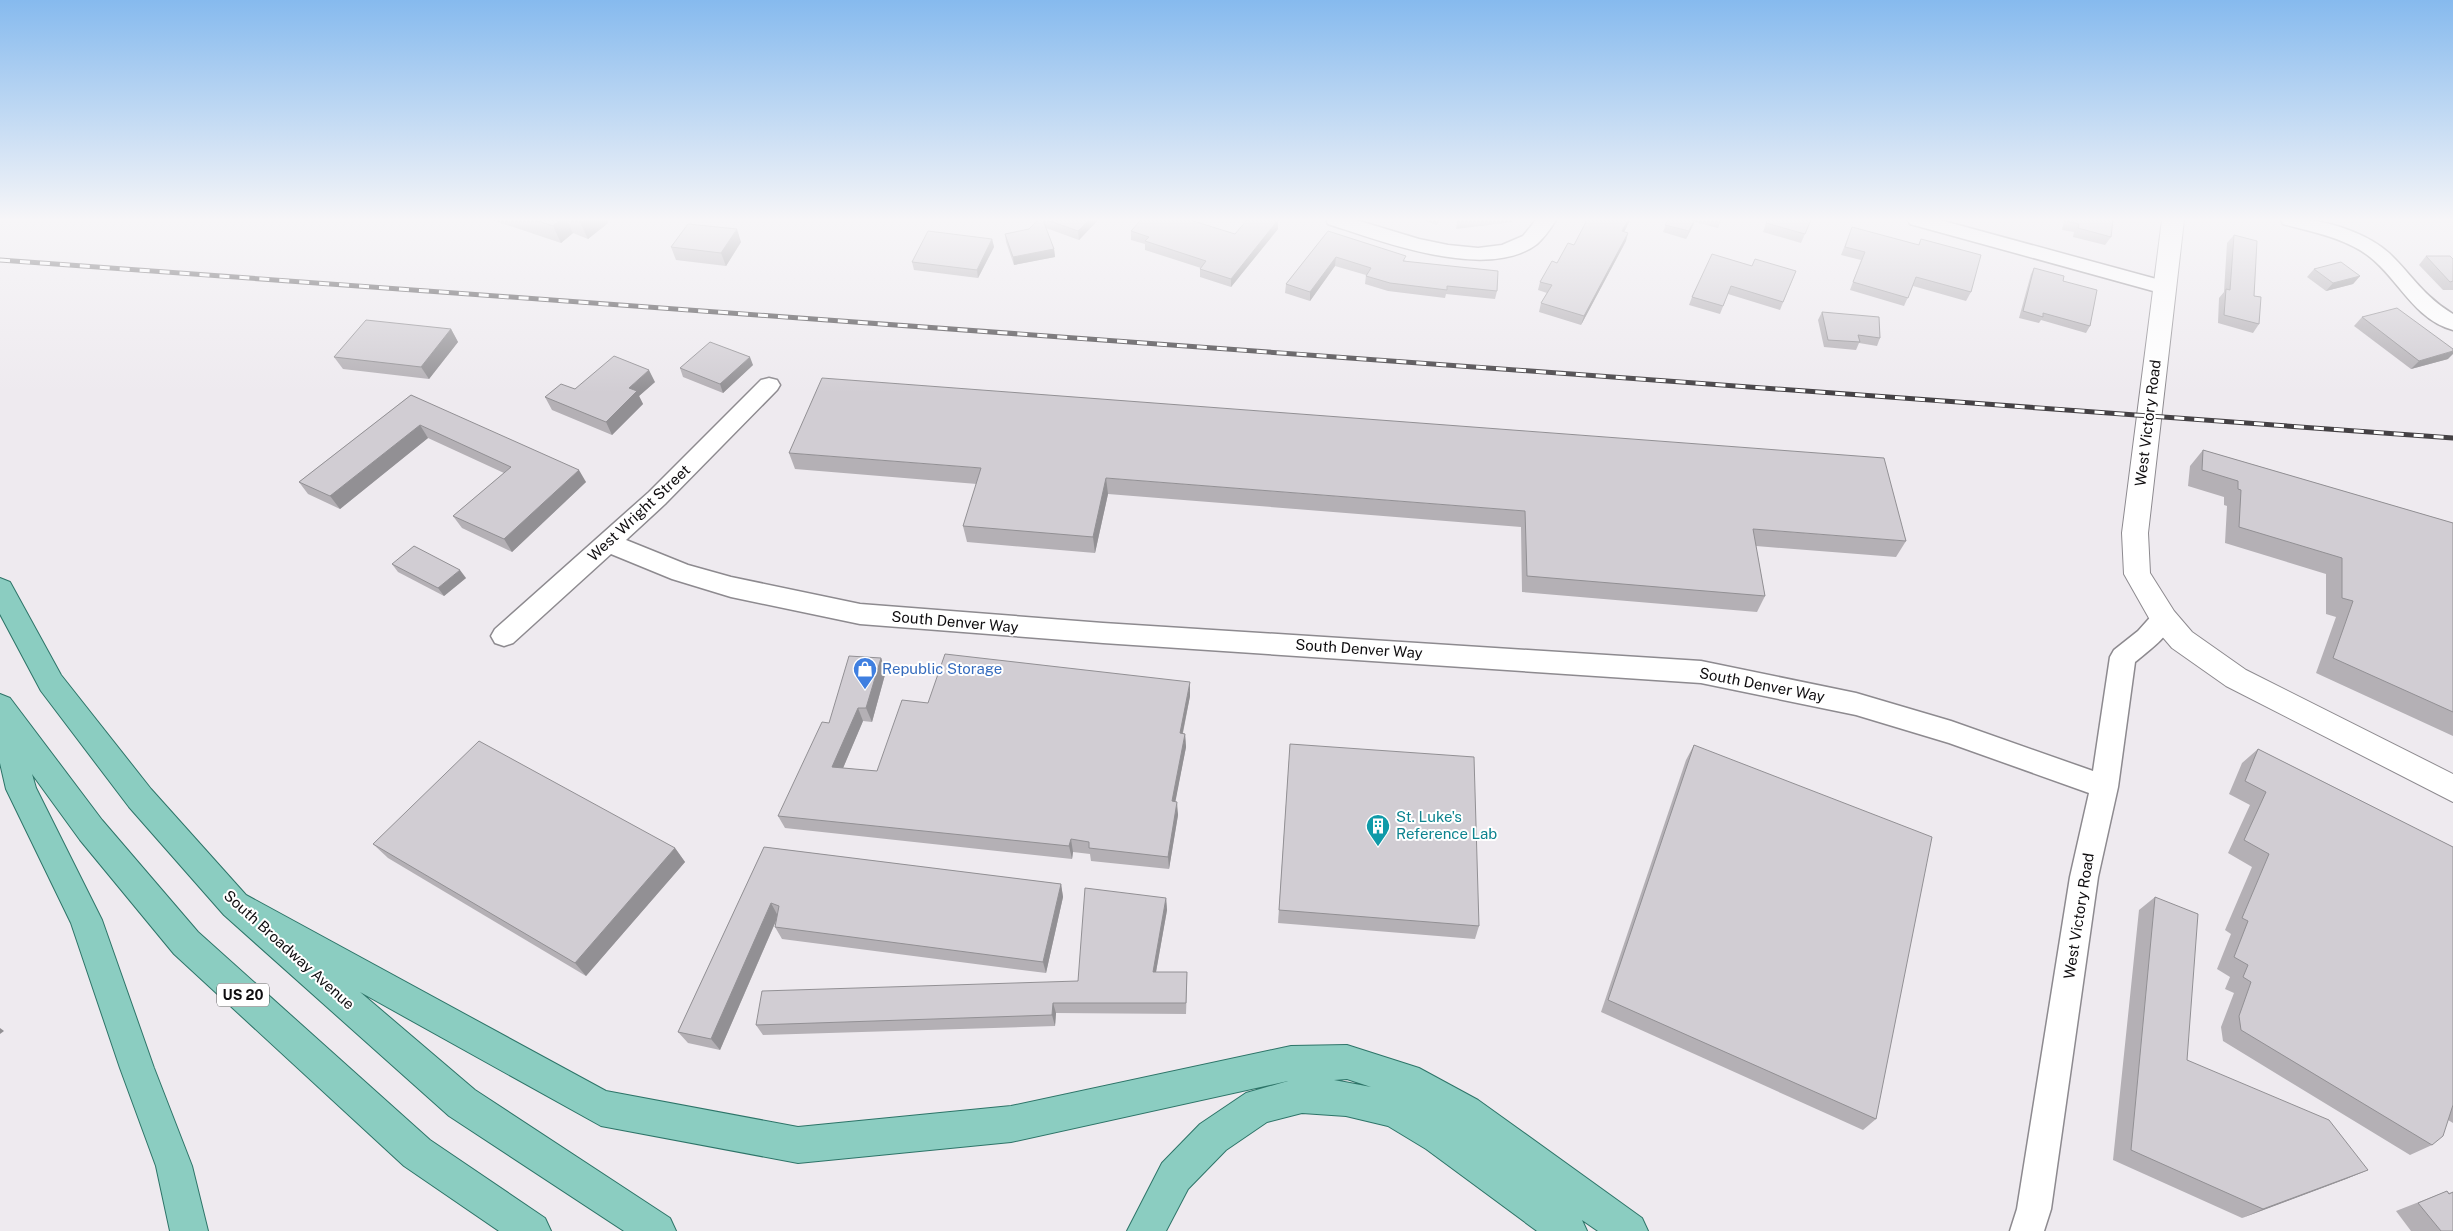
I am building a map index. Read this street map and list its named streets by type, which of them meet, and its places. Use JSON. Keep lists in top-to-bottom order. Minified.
{"streets":{"main road":["South Broadway Avenue","US 20"],"street":["West Victory Road","West Wright Street","South Denver Way"]},"crossings":[["West Victory Road","South Denver Way"],["West Wright Street","South Denver Way"]],"places":{"shop":["Republic Storage"],"building":["St. Luke's Reference Lab"]}}
